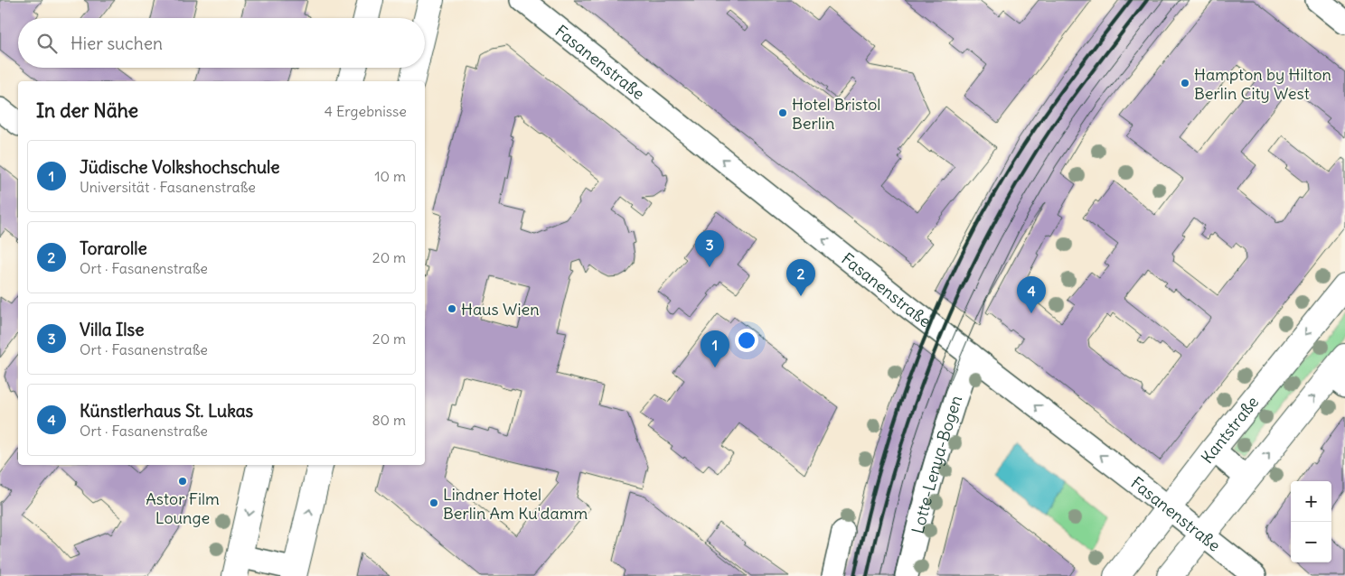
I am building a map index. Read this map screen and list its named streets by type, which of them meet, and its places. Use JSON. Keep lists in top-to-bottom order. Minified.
{"streets":{"main road":["Kantstraße"],"street":["Fasanenstraße","Lotte-Lenya-Bogen"]},"crossings":[["Fasanenstraße","Kantstraße"],["Fasanenstraße","Lotte-Lenya-Bogen"]],"one_way":["Fasanenstraße"],"places":["Hampton by Hilton Berlin City West","Hotel Bristol Berlin","Haus Wien","Astor Film Lounge","Lindner Hotel Berlin Am Ku'damm"],"page":{"search":"Hier suchen","heading":["In der Nähe","4 Ergebnisse"],"list":[{"mark":"1","name":"Jüdische Volkshochschule","note":"Universität · Fasanenstraße","value":"10 m"},{"mark":"2","name":"Torarolle","note":"Ort · Fasanenstraße","value":"20 m"},{"mark":"3","name":"Villa Ilse","note":"Ort · Fasanenstraße","value":"20 m"},{"mark":"4","name":"Künstlerhaus St. Lukas","note":"Ort · Fasanenstraße","value":"80 m"}],"pins":["3","2","4","1"],"map_buttons":["+","−"]}}
